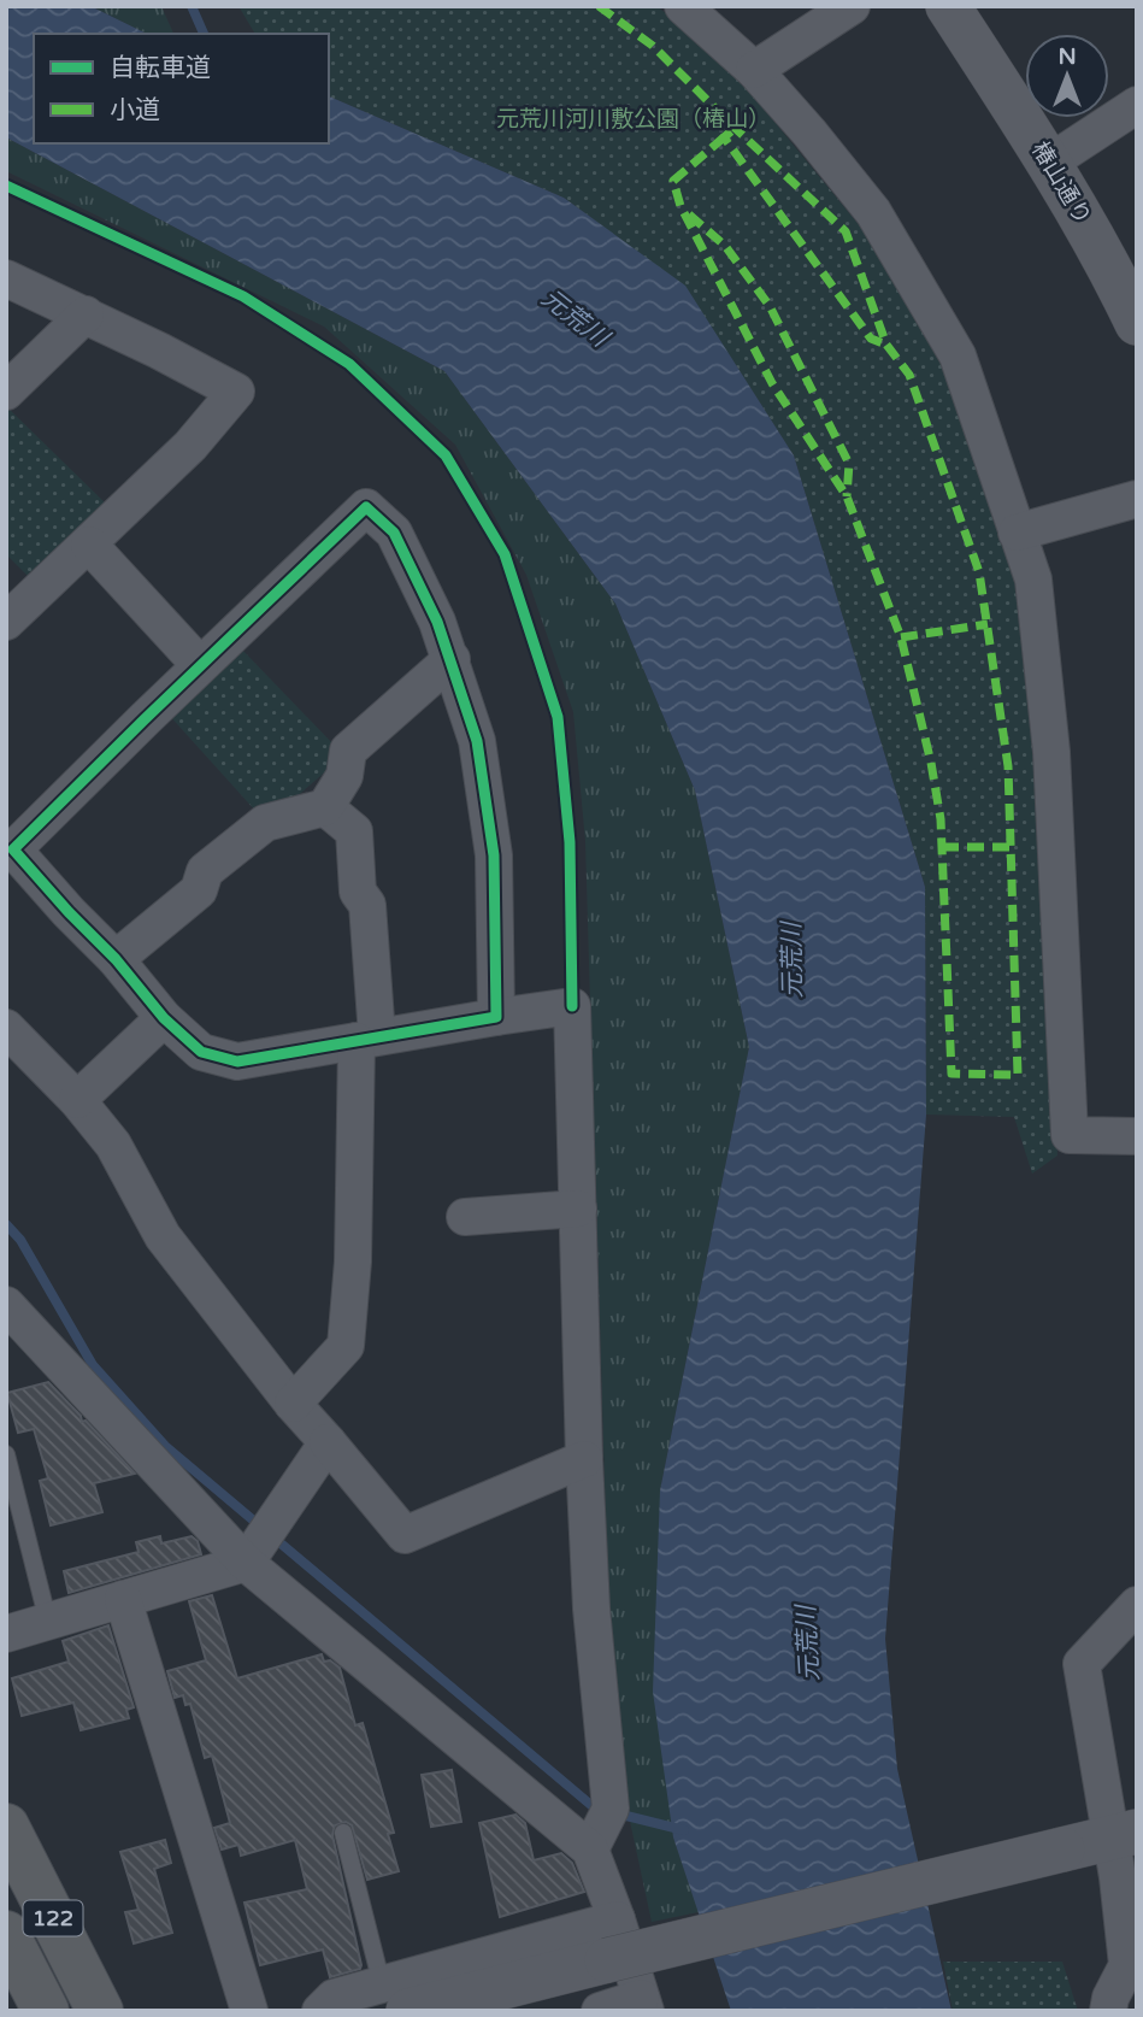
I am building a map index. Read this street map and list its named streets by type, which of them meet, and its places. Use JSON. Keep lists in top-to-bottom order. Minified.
{"streets":{"highway":["122"],"street":["椿山通り"]},"water":["元荒川"],"parks":["元荒川河川敷公園（椿山）"],"legend":["自転車道","小道"],"north":"top"}
